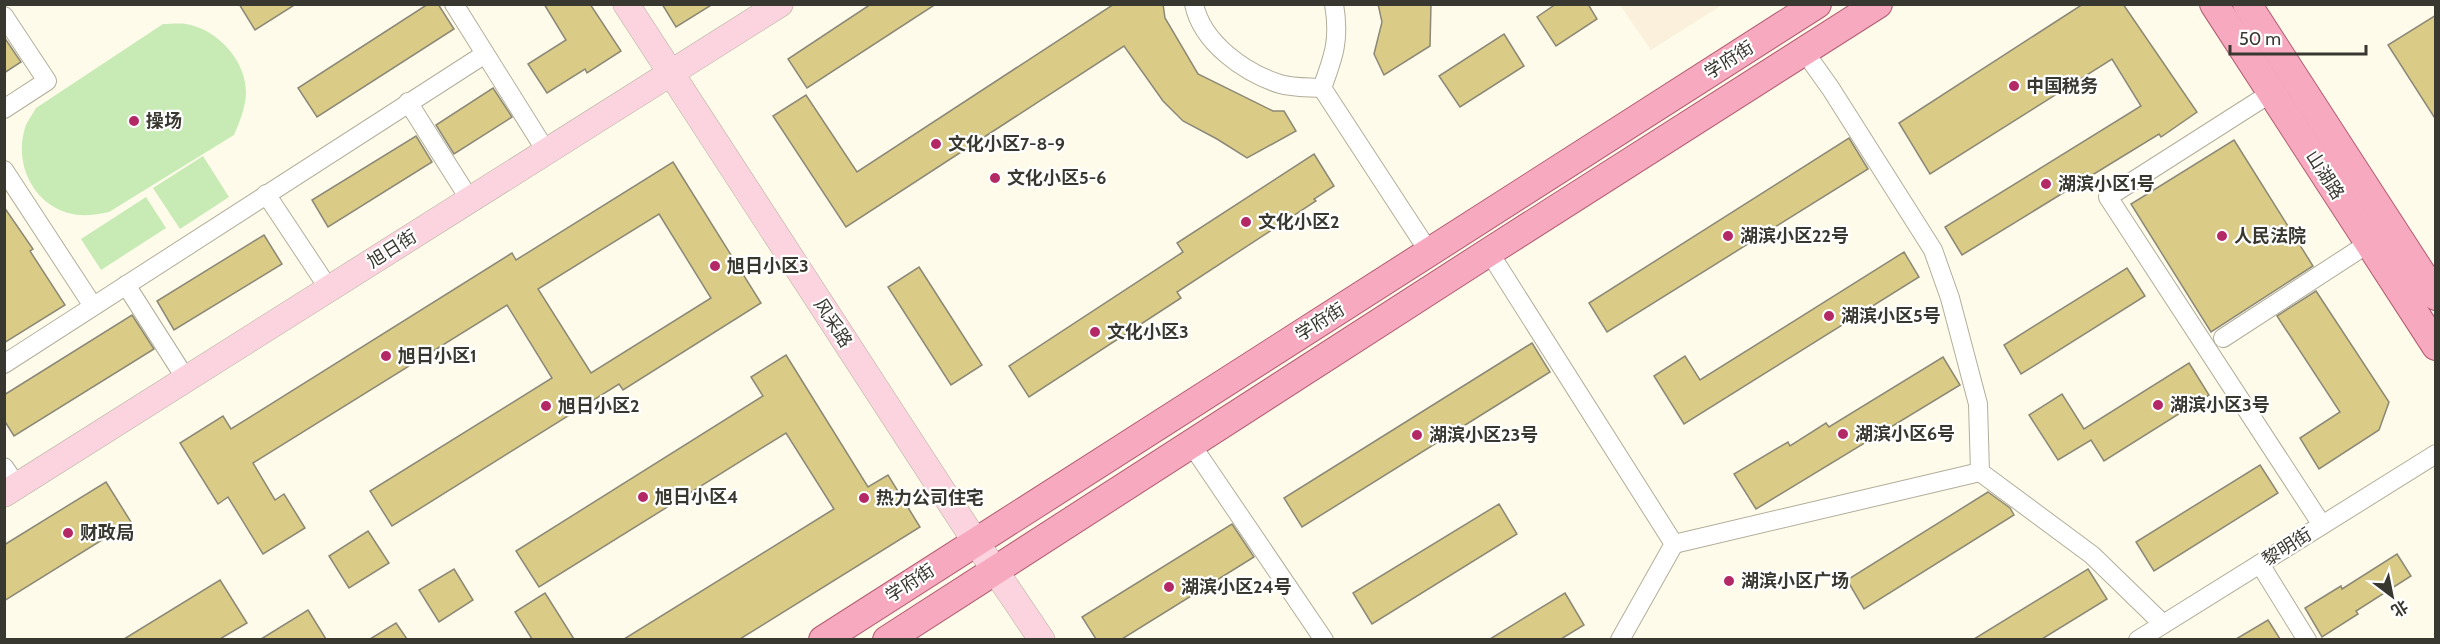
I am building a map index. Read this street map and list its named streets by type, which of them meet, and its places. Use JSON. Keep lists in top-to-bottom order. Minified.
{"streets":{"main road":["学府街","山湖路","旭日街","风采路"],"street":["黎明街"]},"crossings":[["学府街","风采路"],["旭日街","风采路"]],"places":["中国税务","操场","文化小区7-8-9","文化小区5-6","湖滨小区1号","文化小区2","湖滨小区22号","人民法院","旭日小区3","湖滨小区5号","文化小区3","旭日小区1","湖滨小区3号","旭日小区2","湖滨小区6号","湖滨小区23号","旭日小区4","热力公司住宅","财政局","湖滨小区广场","湖滨小区24号"],"scale_bar":"50 m","north":"bottom right"}
